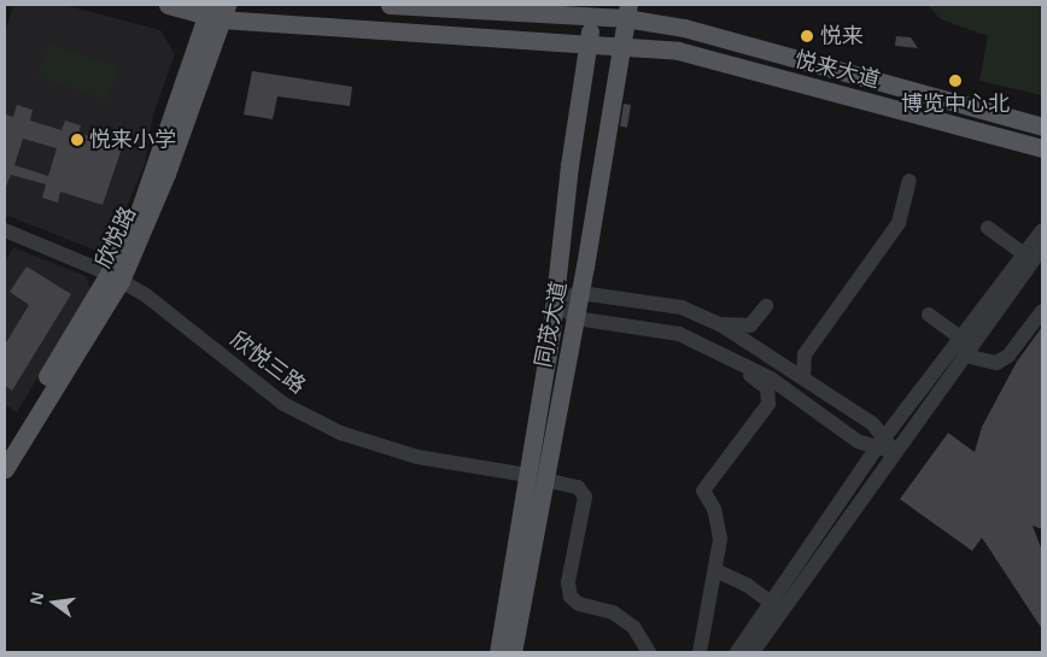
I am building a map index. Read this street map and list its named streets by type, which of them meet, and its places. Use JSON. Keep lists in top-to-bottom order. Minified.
{"streets":{"main road":["悦来大道","欣悦路","同茂大道"],"street":["欣悦三路"]},"crossings":[["悦来大道","欣悦路"],["悦来大道","同茂大道"],["欣悦路","欣悦三路"],["同茂大道","欣悦三路"]],"places":["悦来","博览中心北","悦来小学"],"north":"left"}
